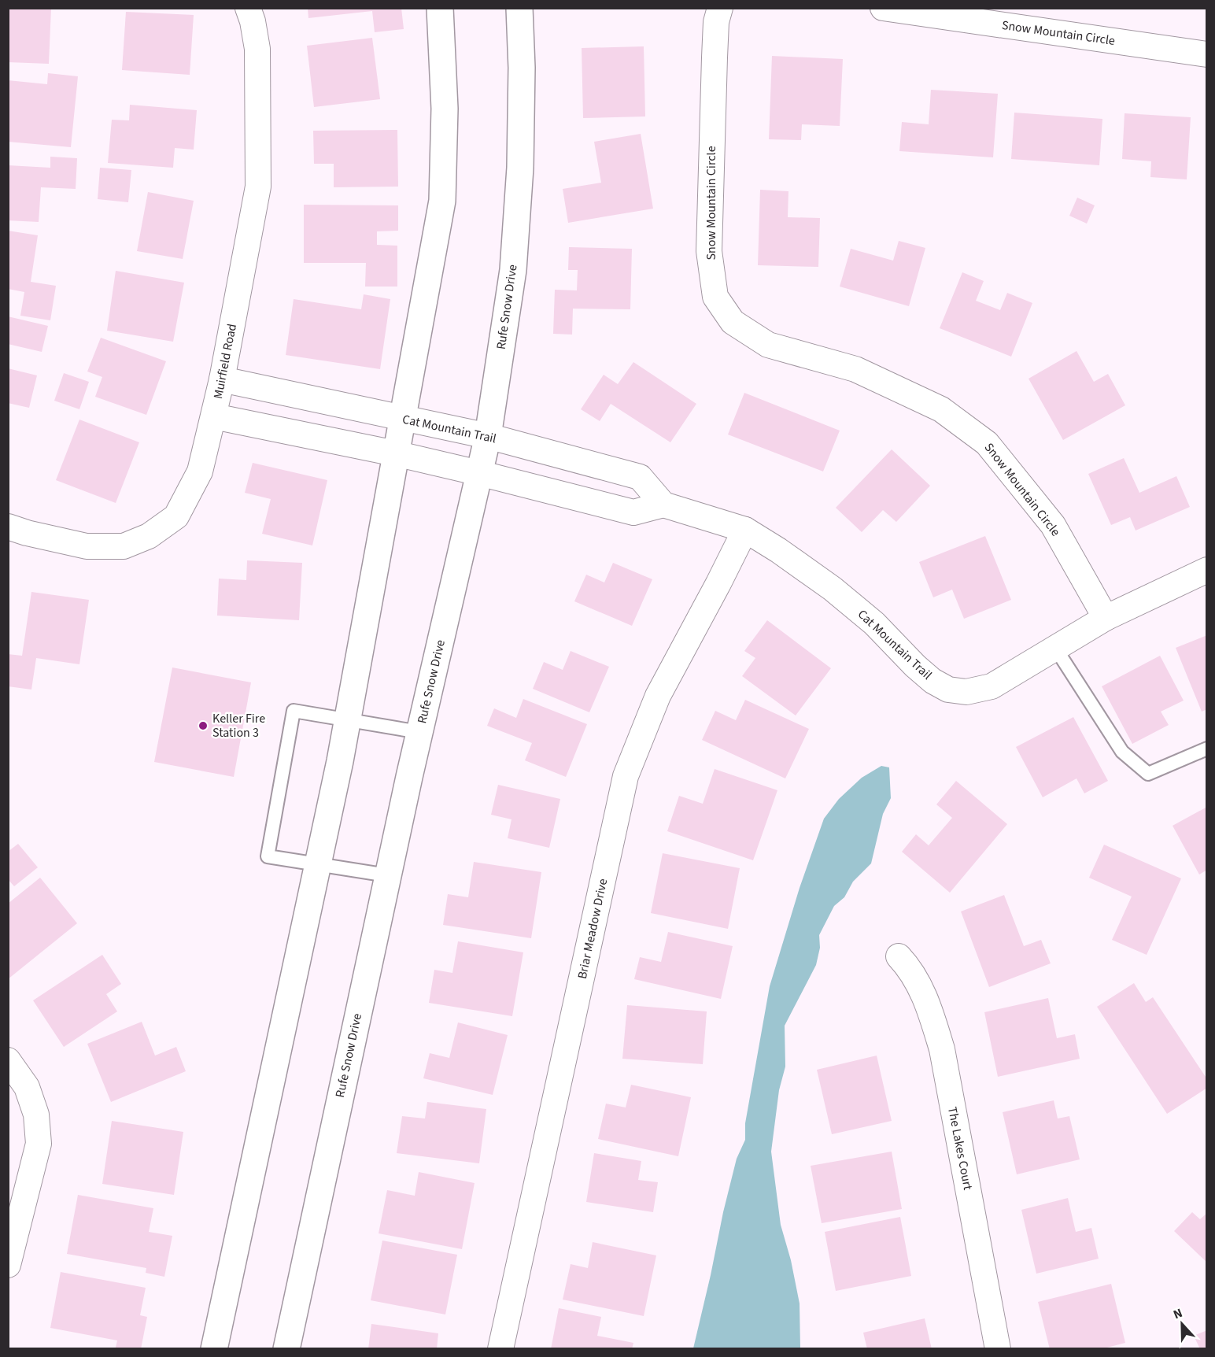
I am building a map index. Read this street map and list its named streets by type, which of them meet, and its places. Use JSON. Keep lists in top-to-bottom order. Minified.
{"streets":{"main road":["Rufe Snow Drive"],"street":["Snow Mountain Circle","Muirfield Road","Cat Mountain Trail","Briar Meadow Drive","The Lakes Court"]},"crossings":[["Snow Mountain Circle","Cat Mountain Trail"],["Rufe Snow Drive","Cat Mountain Trail"],["Muirfield Road","Cat Mountain Trail"],["Cat Mountain Trail","Briar Meadow Drive"]],"places":["Keller Fire Station 3"],"north":"top"}
